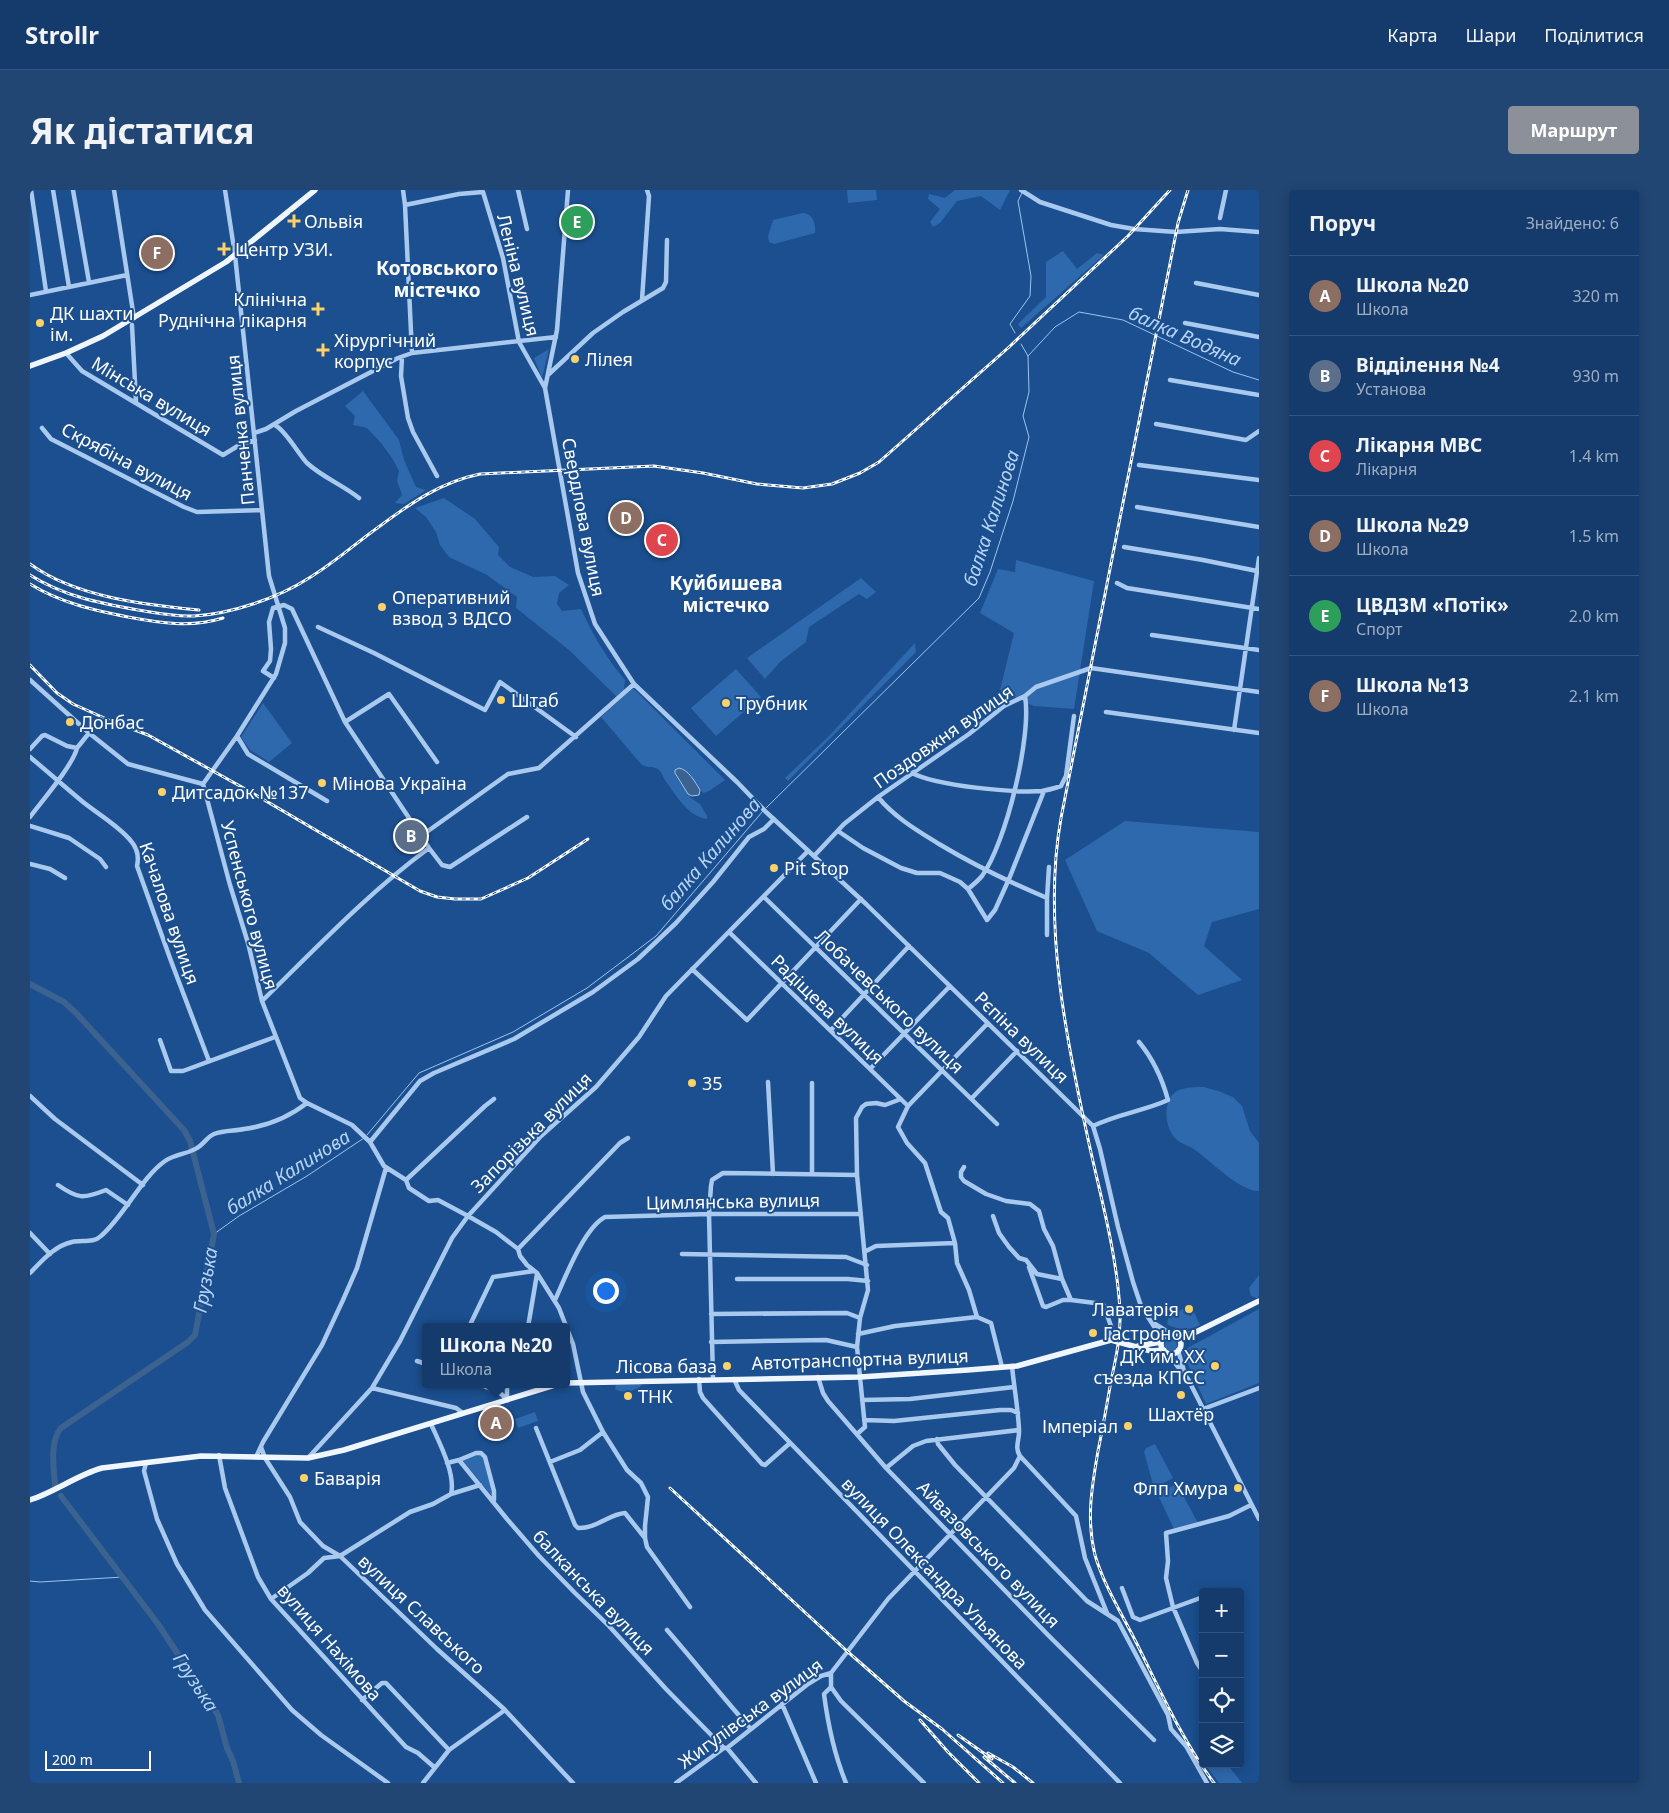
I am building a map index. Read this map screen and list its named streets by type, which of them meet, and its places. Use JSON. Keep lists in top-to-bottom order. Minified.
{"streets":{"main road":["Автотранспортна вулиця"],"street":["Леніна вулиця","Мінська вулиця","Панченка вулиця","Скрябіна вулиця","Свердлова вулиця","Поздовжня вулиця","Успенського вулиця","Качалова вулиця","Лобачевського вулиця","Радіщева вулиця","Рєпіна вулиця","Запорізька вулиця","Цимлянська вулиця","Айвазовського вулиця","вулиця Олександра Ульянова","балканська вулиця","вулиця Славського","вулиця Нахімова","Жигулівська вулиця"]},"crossings":[["Леніна вулиця","Свердлова вулиця"],["Мінська вулиця","Панченка вулиця"],["Панченка вулиця","Скрябіна вулиця"],["Панченка вулиця","Успенського вулиця"],["Свердлова вулиця","Рєпіна вулиця"],["Поздовжня вулиця","Рєпіна вулиця"],["Лобачевського вулиця","Запорізька вулиця"],["Радіщева вулиця","Запорізька вулиця"],["Рєпіна вулиця","Запорізька вулиця"],["Автотранспортна вулиця","Айвазовського вулиця"],["Автотранспортна вулиця","вулиця Олександра Ульянова"],["Айвазовського вулиця","Жигулівська вулиця"],["вулиця Олександра Ульянова","Жигулівська вулиця"],["балканська вулиця","Жигулівська вулиця"]],"districts":["Котовського містечко","Куйбишева містечко"],"water":["балка Водяна","балка Калинова","Грузька"],"places":{"health":["Ольвія","Центр УЗИ.","Клінічна Руднічна лікарня","Хірургічний корпус"],"other":["ДК шахти ім.","Лілея","Оперативний взвод 3 ВДСО","Штаб","Трубник","Донбас","Мінова Україна","Дитсадок №137","Pit Stop","35","Лаватерія","Гастроном","Лісова база","ДК им. XX съезда КПСС","Шахтёр","ТНК","Імперіал","Баварія","Флп Хмура"]},"scale_bar":"200 m","page":{"header":"Strollr","nav":["Карта","Шари","Поділитися"],"buttons":"Маршрут","title":"Як дістатися","heading":["Поруч","Знайдено: 6"],"pins":["E","F","D","C","B","A"],"list":[{"mark":"A","name":"Школа №20","note":"Школа","value":"320 m"},{"mark":"B","name":"Відділення №4","note":"Установа","value":"930 m"},{"mark":"C","name":"Лікарня МВС","note":"Лікарня","value":"1.4 km"},{"mark":"D","name":"Школа №29","note":"Школа","value":"1.5 km"},{"mark":"E","name":"ЦВДЗМ «Потік»","note":"Спорт","value":"2.0 km"},{"mark":"F","name":"Школа №13","note":"Школа","value":"2.1 km"}],"popup":["Школа №20","Школа"],"map_buttons":["+","−"],"scale":"200 m"}}
